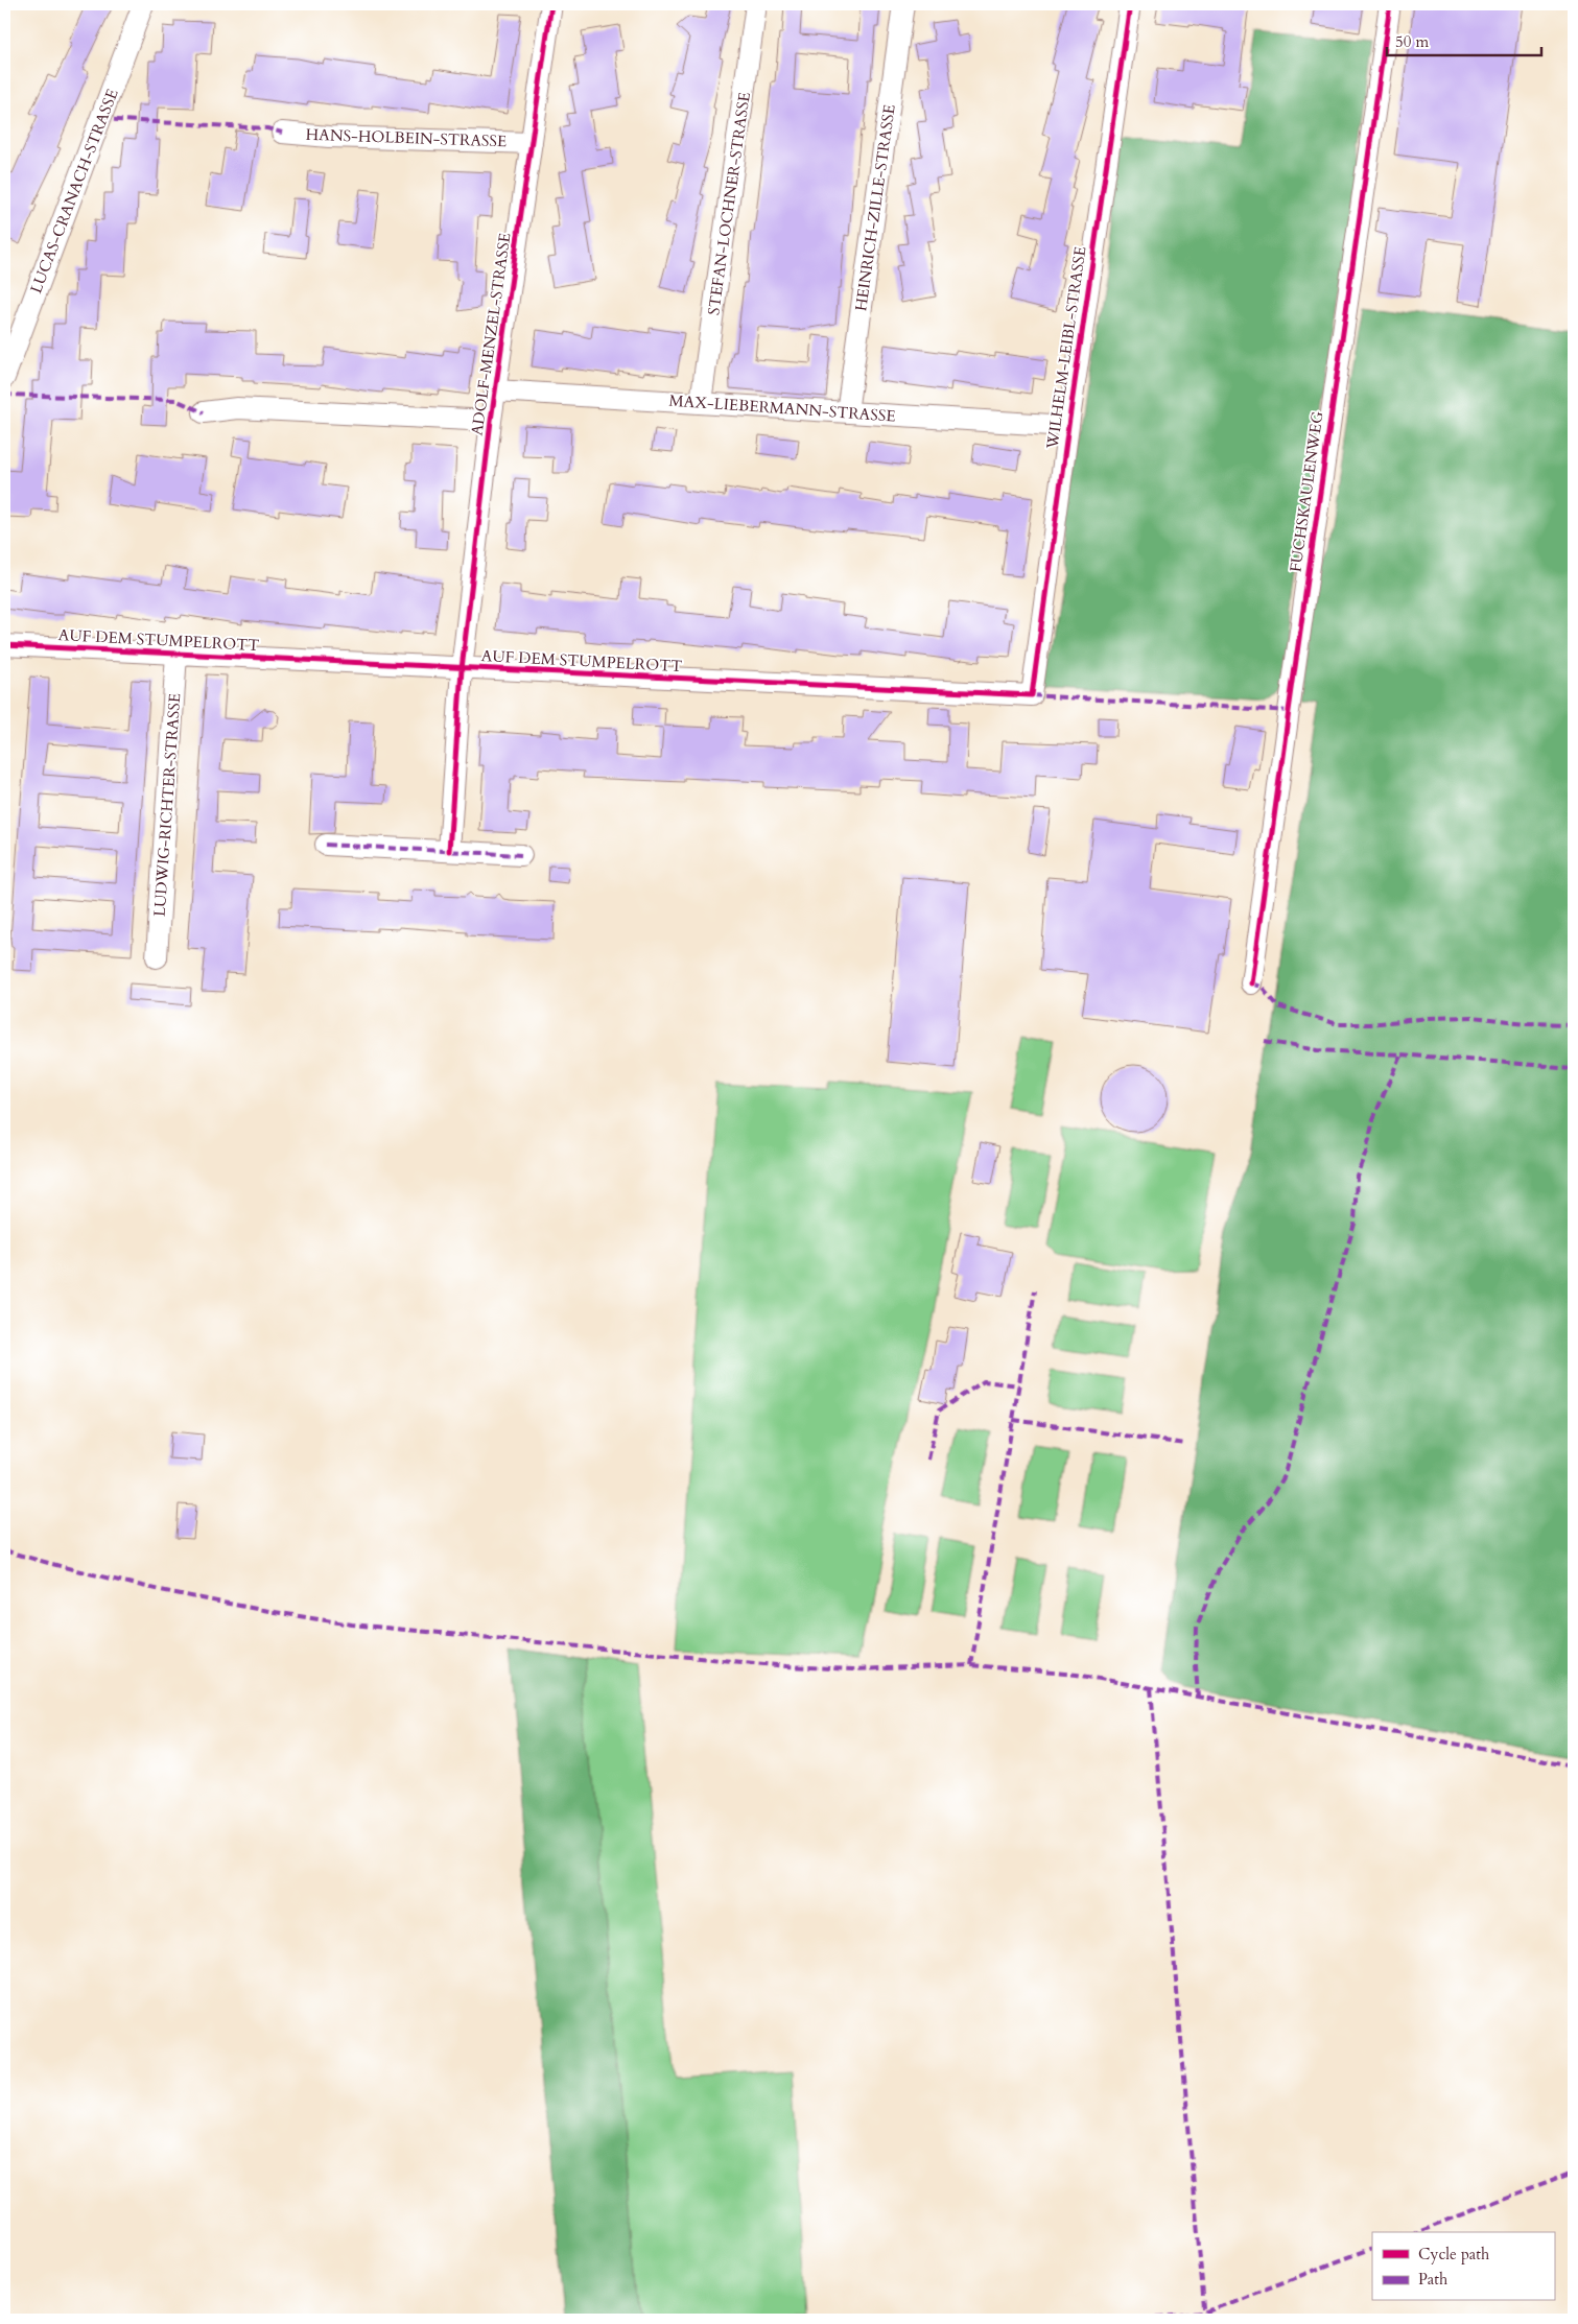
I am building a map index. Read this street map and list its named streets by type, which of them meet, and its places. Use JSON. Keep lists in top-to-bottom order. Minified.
{"streets":{"street":["HANS-HOLBEIN-STRASSE","LUCAS-CRANACH-STRASSE","STEFAN-LOCHNER-STRASSE","HEINRICH-ZILLE-STRASSE","ADOLF-MENZEL-STRASSE","WILHELM-LEIBL-STRASSE","MAX-LIEBERMANN-STRASSE","FUCHSKAULENWEG","AUF DEM STUMPELROTT","LUDWIG-RICHTER-STRASSE"]},"crossings":[["HANS-HOLBEIN-STRASSE","ADOLF-MENZEL-STRASSE"],["STEFAN-LOCHNER-STRASSE","MAX-LIEBERMANN-STRASSE"],["HEINRICH-ZILLE-STRASSE","MAX-LIEBERMANN-STRASSE"],["ADOLF-MENZEL-STRASSE","MAX-LIEBERMANN-STRASSE"],["ADOLF-MENZEL-STRASSE","AUF DEM STUMPELROTT"],["WILHELM-LEIBL-STRASSE","MAX-LIEBERMANN-STRASSE"],["WILHELM-LEIBL-STRASSE","AUF DEM STUMPELROTT"],["AUF DEM STUMPELROTT","LUDWIG-RICHTER-STRASSE"]],"legend":["Cycle path","Path"],"scale_bar":"50 m"}
